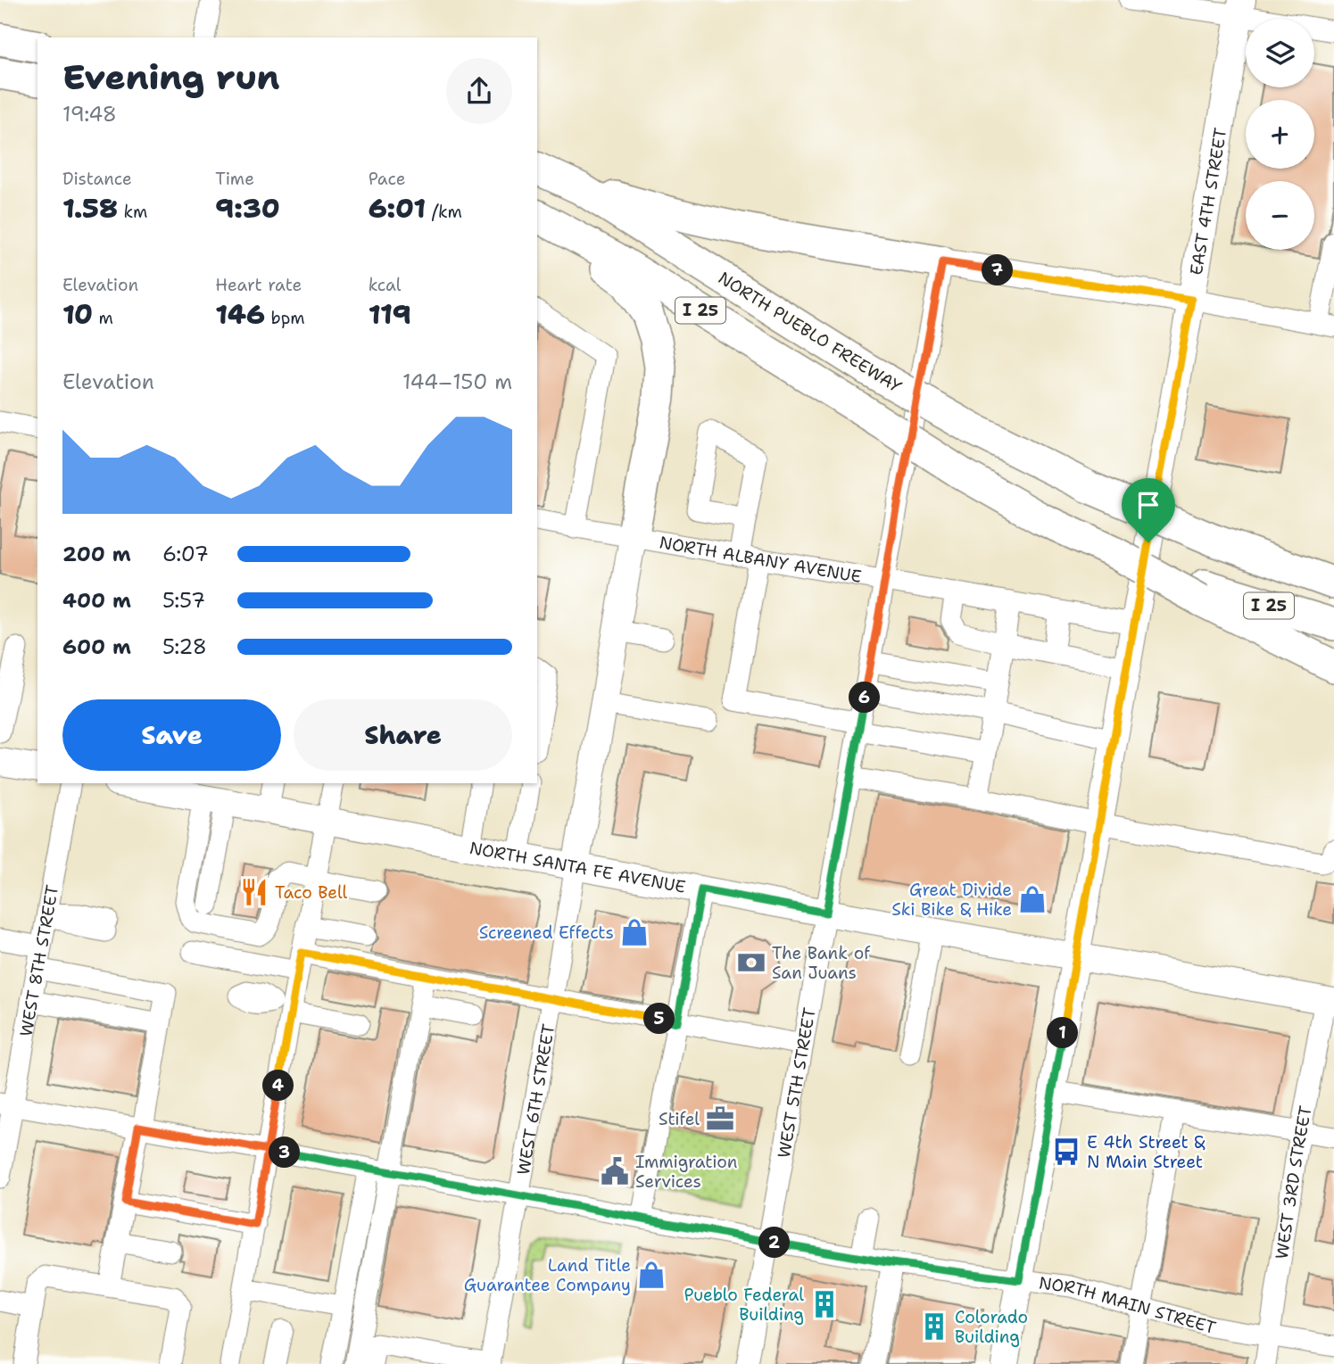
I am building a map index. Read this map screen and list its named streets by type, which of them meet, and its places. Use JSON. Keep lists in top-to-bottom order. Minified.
{"streets":{"highway":["I 25","NORTH PUEBLO FREEWAY"],"main road":["EAST 4TH STREET","NORTH SANTA FE AVENUE","WEST 6TH STREET"],"street":["NORTH ALBANY AVENUE","WEST 8TH STREET","WEST 5TH STREET","WEST 3RD STREET","NORTH MAIN STREET"]},"crossings":[["EAST 4TH STREET","NORTH ALBANY AVENUE"],["EAST 4TH STREET","NORTH SANTA FE AVENUE"],["EAST 4TH STREET","NORTH MAIN STREET"],["NORTH ALBANY AVENUE","WEST 5TH STREET"],["NORTH ALBANY AVENUE","WEST 6TH STREET"],["NORTH SANTA FE AVENUE","WEST 5TH STREET"],["NORTH SANTA FE AVENUE","WEST 6TH STREET"],["NORTH SANTA FE AVENUE","WEST 3RD STREET"],["WEST 8TH STREET","NORTH MAIN STREET"],["WEST 5TH STREET","NORTH MAIN STREET"],["WEST 6TH STREET","NORTH MAIN STREET"],["WEST 3RD STREET","NORTH MAIN STREET"]],"places":{"restaurant":["Taco Bell"],"shop":["Great Divide Ski Bike & Hike","Screened Effects","Land Title Guarantee Company"],"bank":["The Bank of San Juans"],"office":["Stifel"],"bus stop":["E 4th Street & N Main Street"],"public building":["Immigration Services"],"building":["Pueblo Federal Building","Colorado Building"]},"page":{"map_buttons":["+","−"],"heading":["Evening run","19:48"],"stats":[["Distance","1.58 km"],["Time","9:30"],["Pace","6:01 /km"],["Elevation","10 m"],["Heart rate","146 bpm"],["kcal","119"]],"pins":["7","6","5","1","4","3","2"],"chart":["Elevation","144–150 m"],"list":[{"name":"200 m","note":"6:07"},{"name":"400 m","note":"5:57"},{"name":"600 m","note":"5:28"}],"buttons":["Save","Share"]}}
